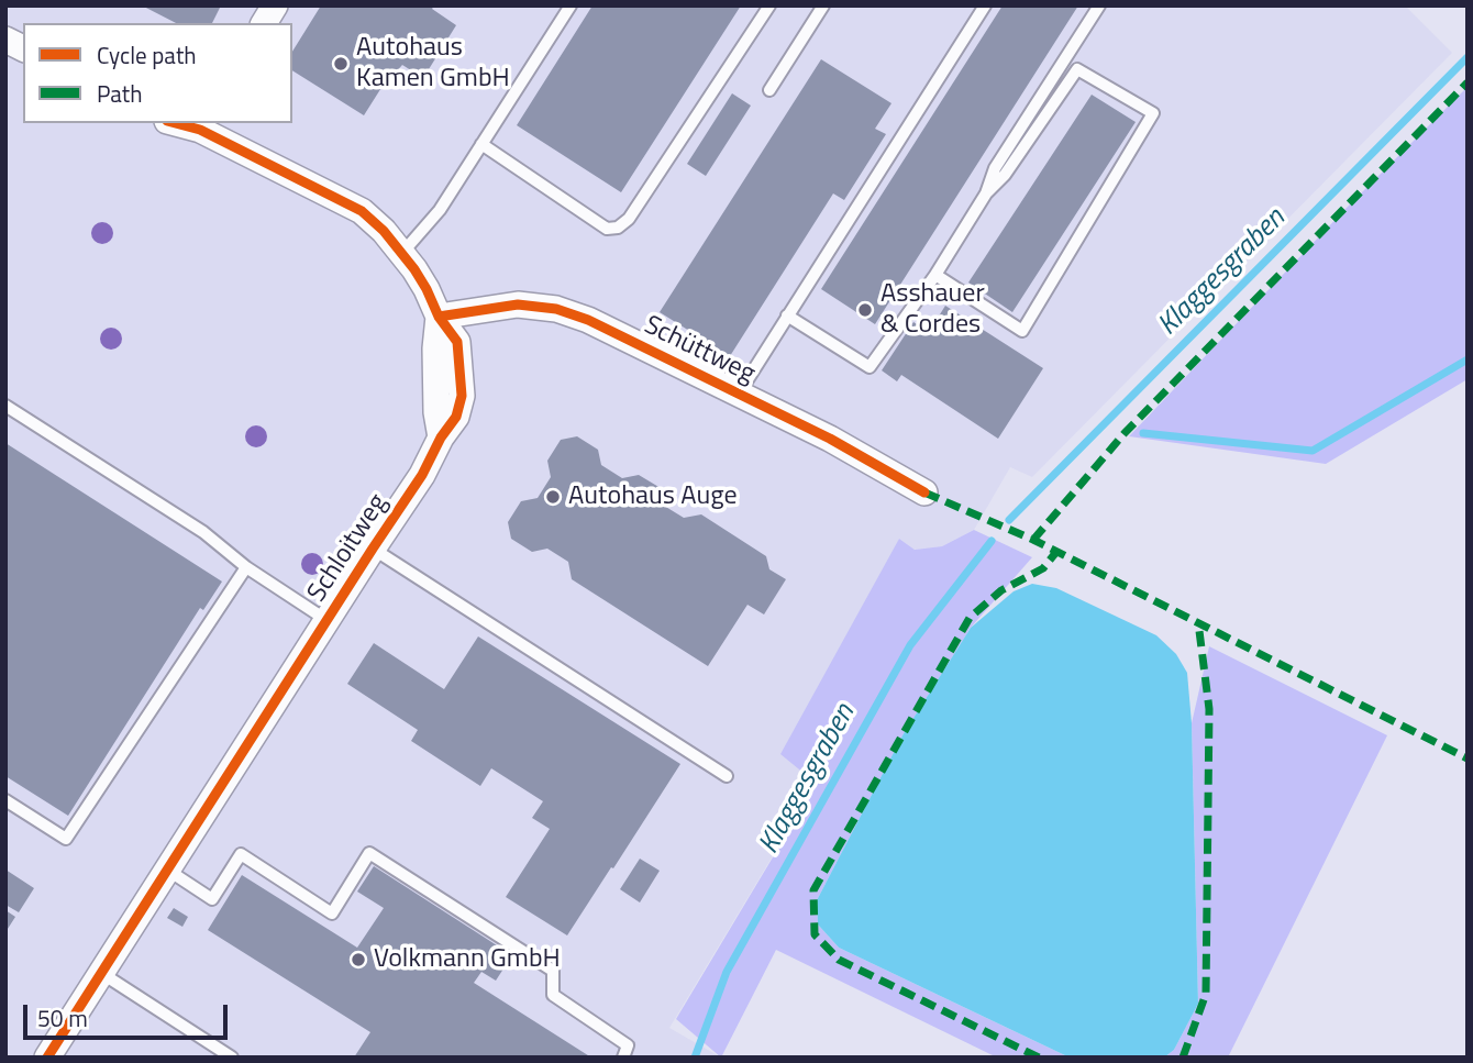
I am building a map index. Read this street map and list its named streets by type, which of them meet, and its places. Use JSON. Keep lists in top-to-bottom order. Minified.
{"streets":{"street":["Schüttweg","Schloitweg"]},"crossings":[["Schüttweg","Schloitweg"]],"water":["Klaggesgraben"],"places":["Autohaus Kamen GmbH","Asshauer & Cordes","Autohaus Auge","Volkmann GmbH"],"legend":["Cycle path","Path"],"scale_bar":"50 m"}
